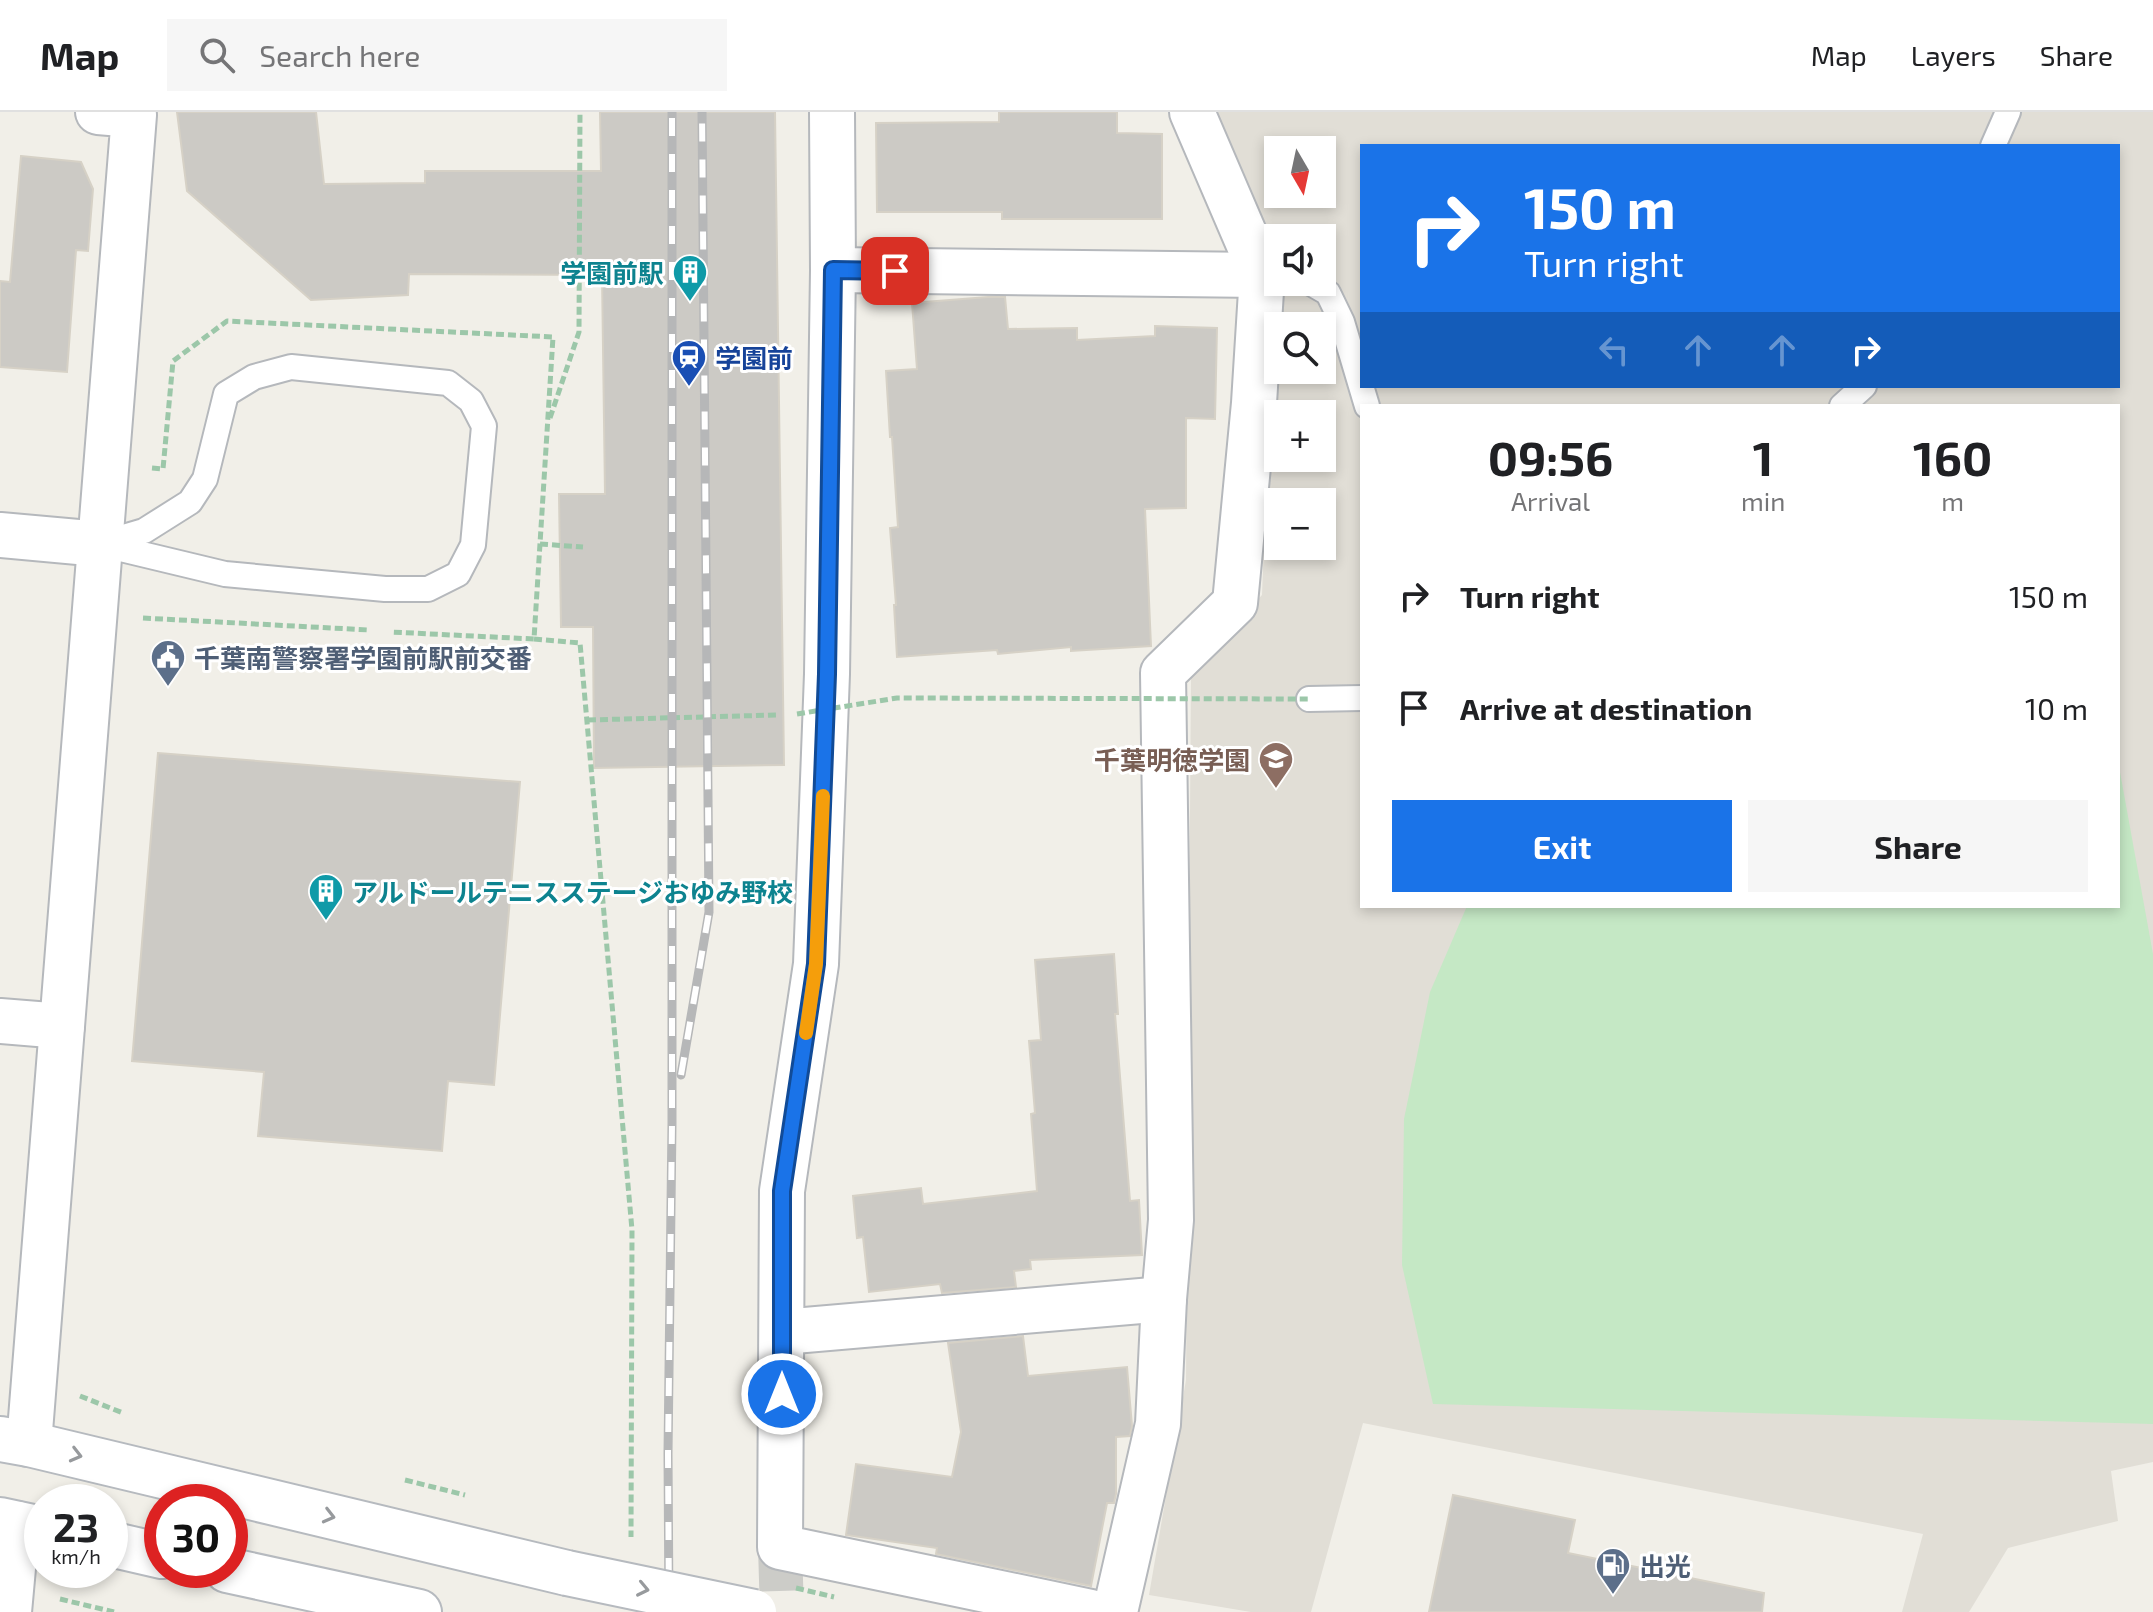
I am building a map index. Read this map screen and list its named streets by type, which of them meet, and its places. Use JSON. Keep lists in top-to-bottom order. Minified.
{"places":{"building":["学園前駅","アルドールテニスステージおゆみ野校"],"station":["学園前"],"public building":["千葉南警察署学園前駅前交番"],"school or university":["千葉明徳学園"],"fuel station":["出光"]},"north":"bottom","page":{"header":"Map","search":"Search here","nav":["Map","Layers","Share"],"map_buttons":["+","−"],"turn":["150 m","Turn right"],"eta":["09:56","Arrival","1","min","160","m"],"list":[{"name":"Turn right","value":"150 m"},{"name":"Arrive at destination","value":"10 m"}],"buttons":["Exit","Share"],"speed":"23 km/h","limit":"30"}}
